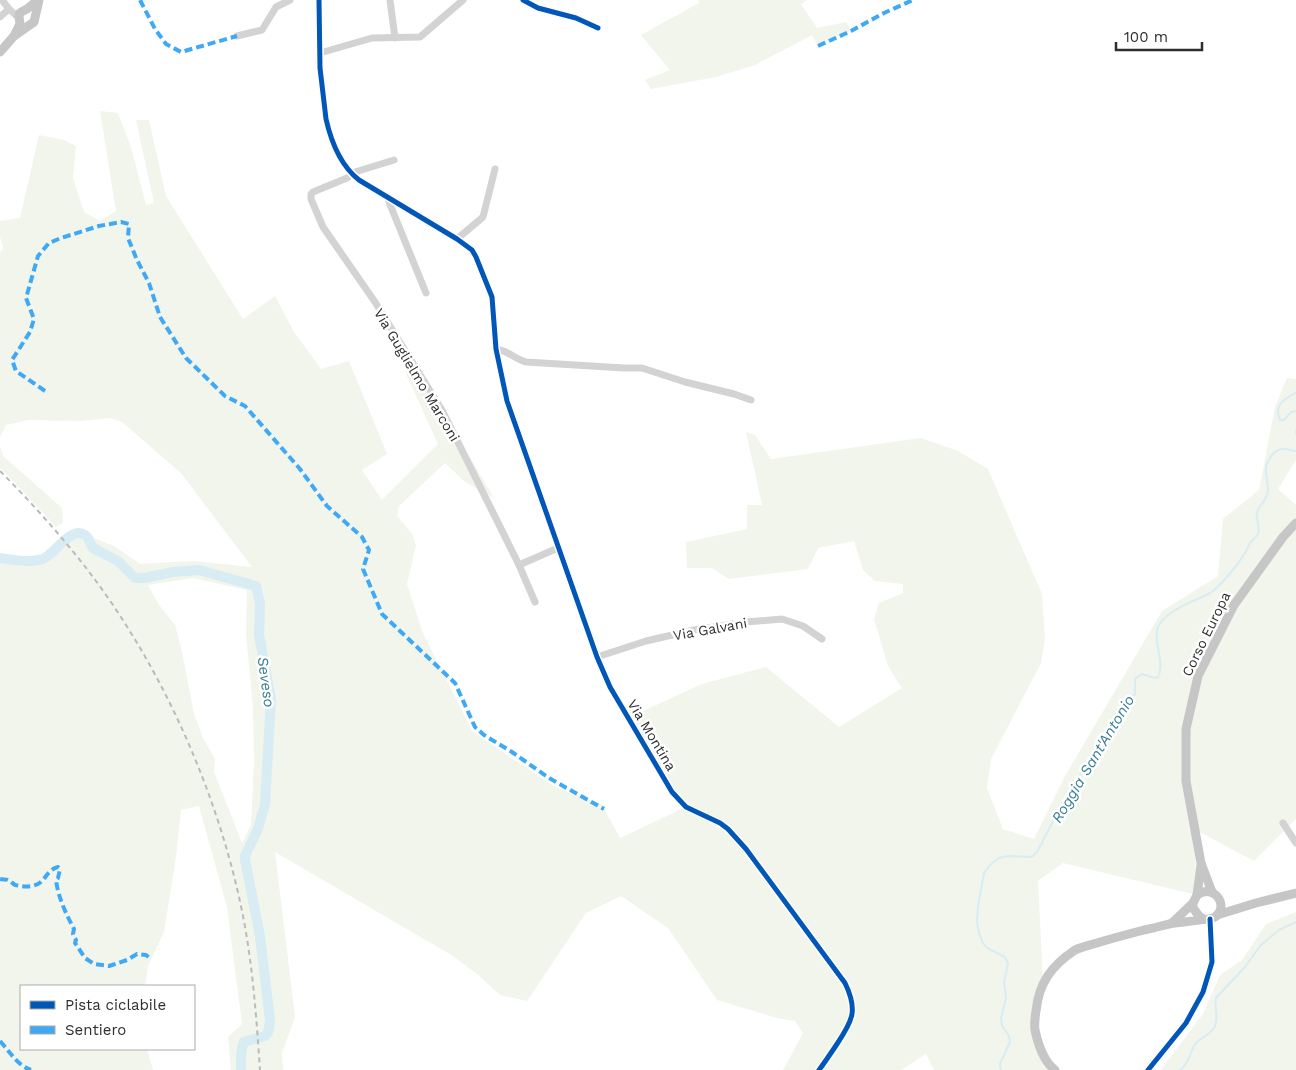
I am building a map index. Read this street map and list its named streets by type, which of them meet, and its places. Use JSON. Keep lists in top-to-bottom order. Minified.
{"streets":{"main road":["Corso Europa"],"street":["Via Guglielmo Marconi","Via Galvani","Via Montina"]},"crossings":[["Via Guglielmo Marconi","Via Montina"],["Via Galvani","Via Montina"]],"water":["Seveso","Roggia Sant'Antonio"],"legend":["Pista ciclabile","Sentiero"],"scale_bar":"100 m"}
